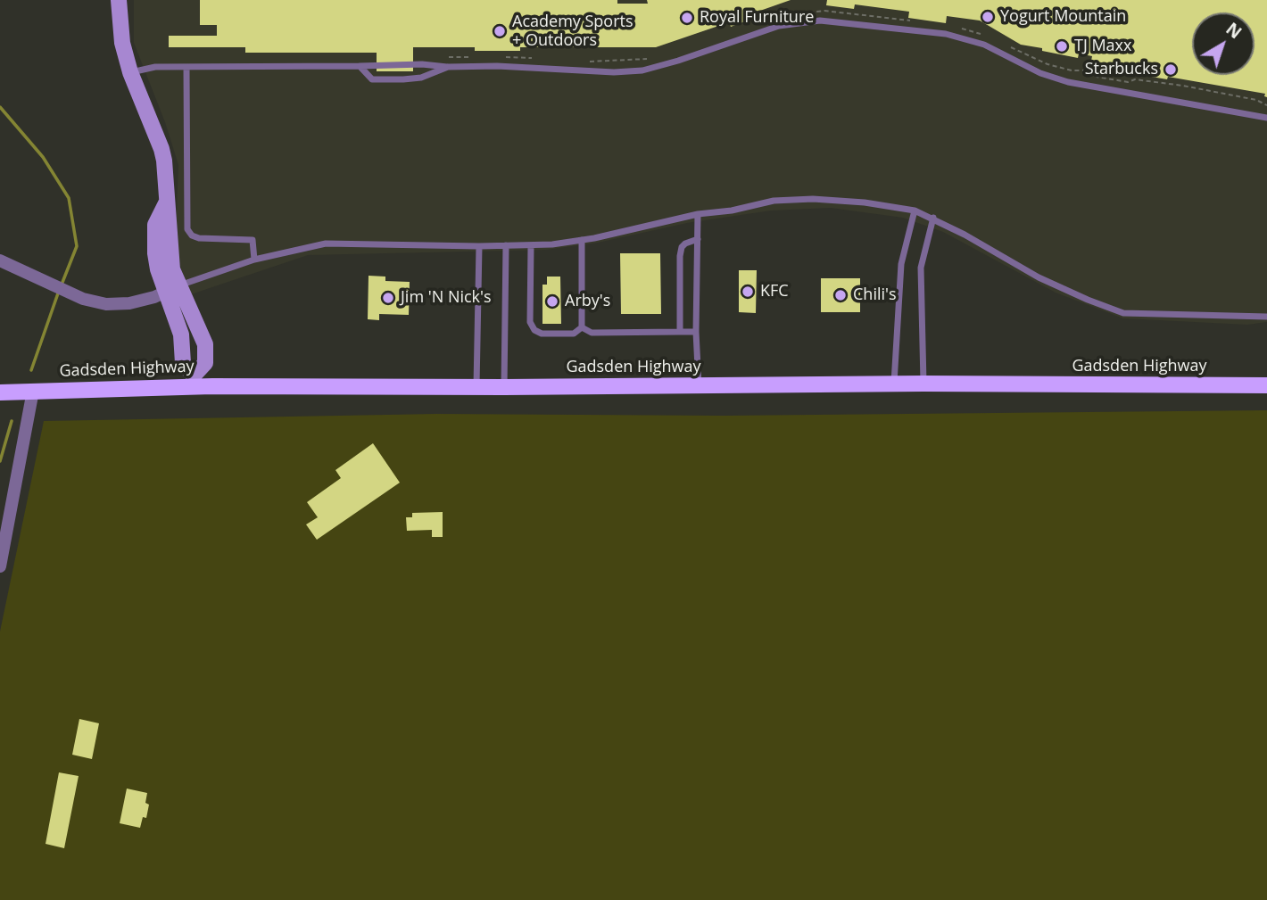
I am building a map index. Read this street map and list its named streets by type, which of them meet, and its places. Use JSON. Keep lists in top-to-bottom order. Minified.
{"streets":{"main road":["Gadsden Highway"]},"places":["Yogurt Mountain","Royal Furniture","Academy Sports + Outdoors","TJ Maxx","Starbucks","KFC","Chili's","Jim 'N Nick's","Arby's"],"north":"top right"}
